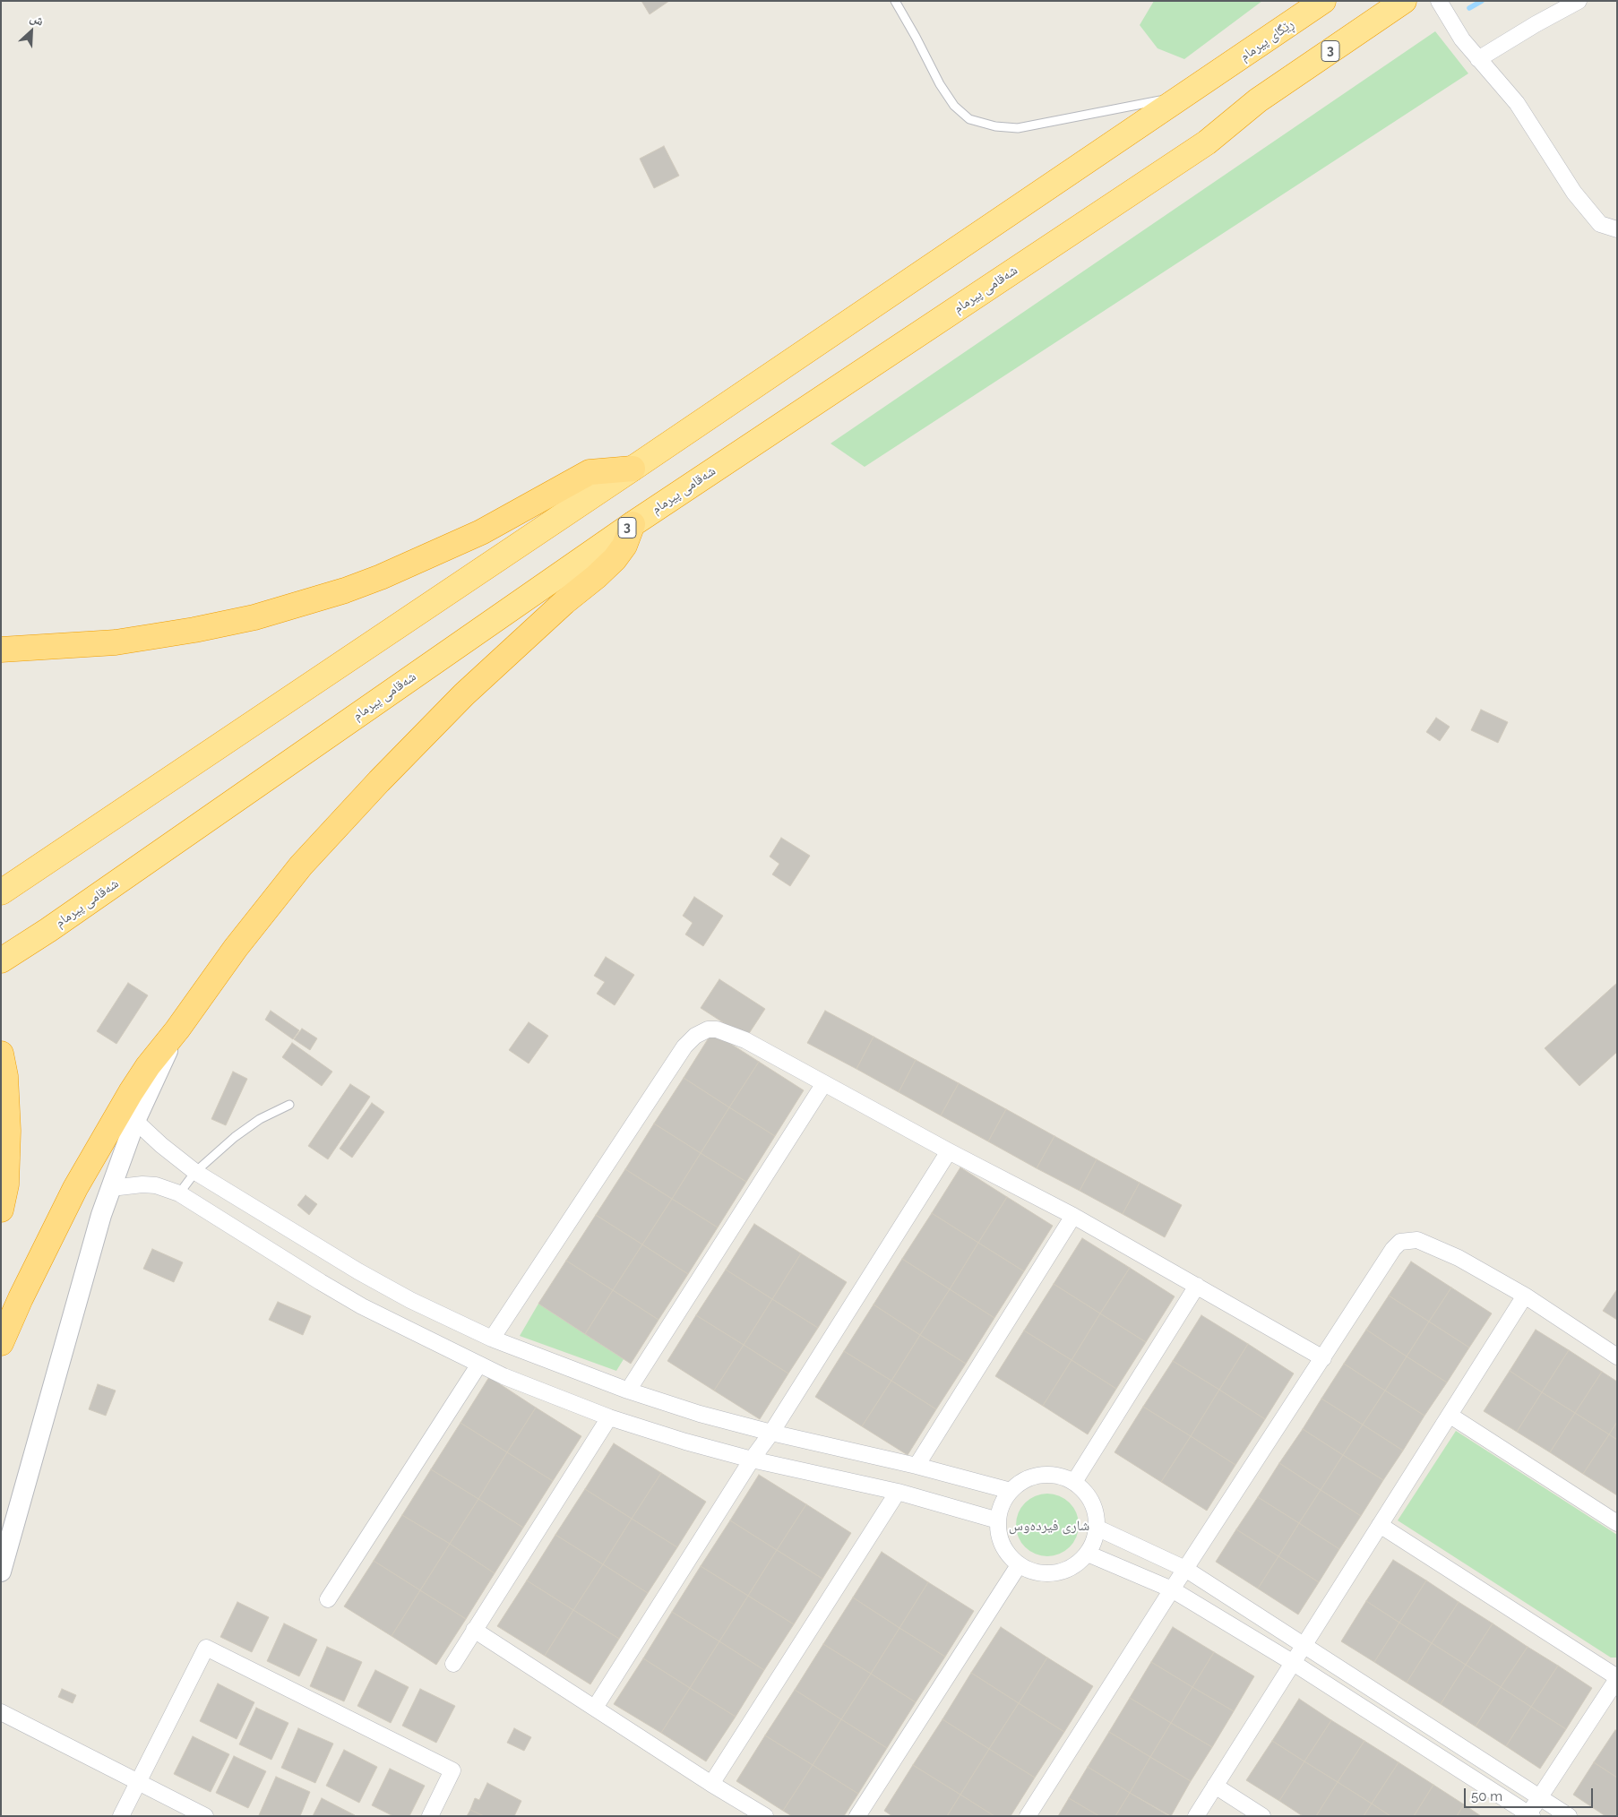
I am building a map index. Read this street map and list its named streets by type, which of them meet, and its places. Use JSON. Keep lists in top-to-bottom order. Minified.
{"streets":{"highway":["ڕێگای پیرمام","3","شەقامی پیرمام"]},"districts":["شاری فیردەوس"],"scale_bar":"50 m","north":"top right"}
